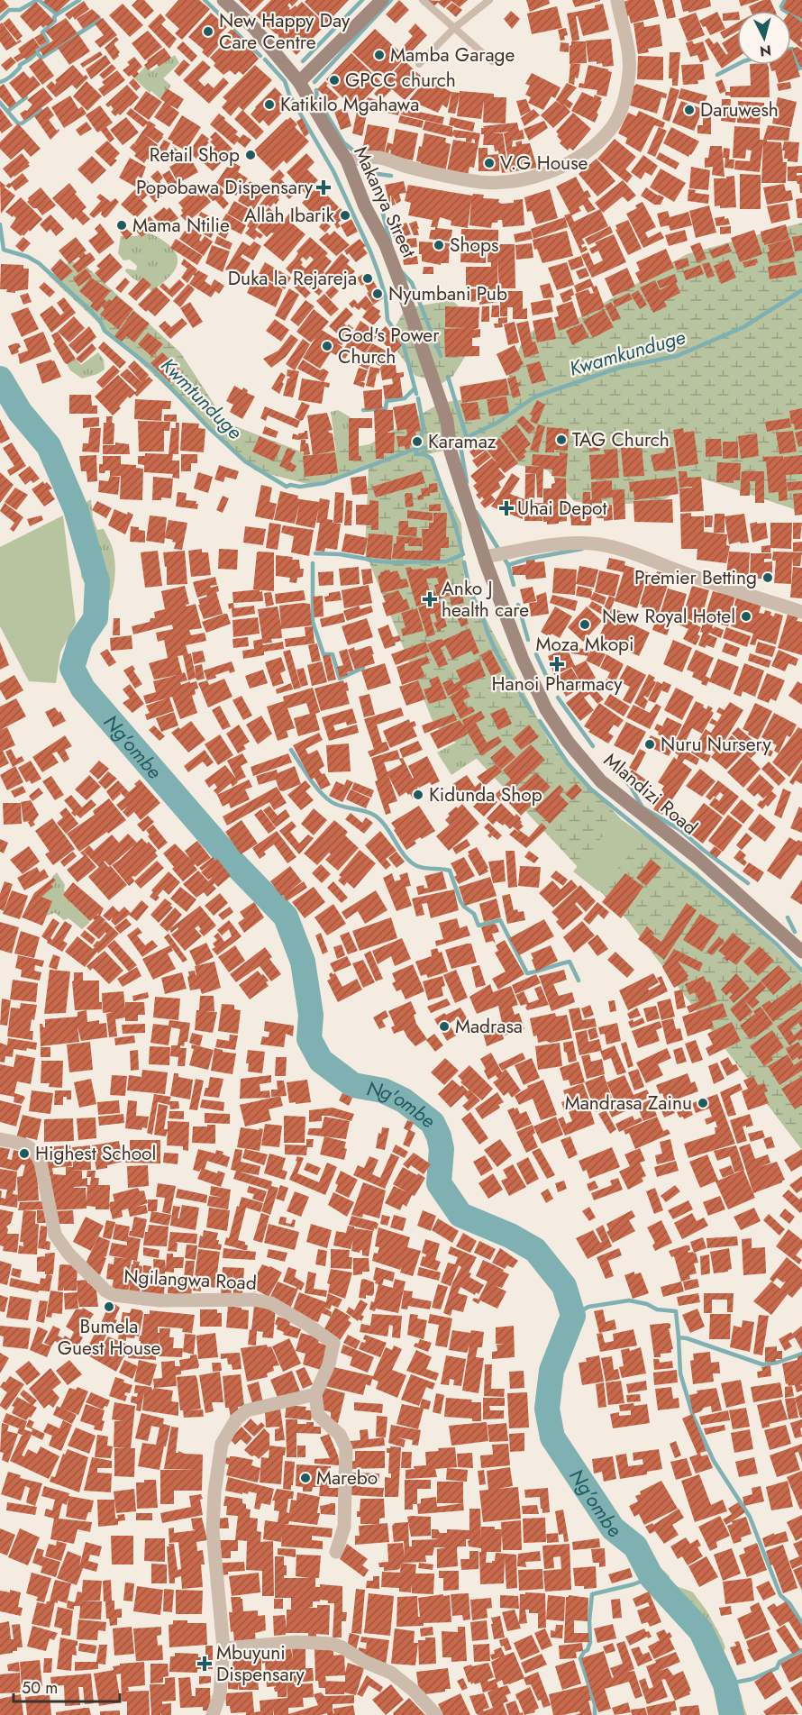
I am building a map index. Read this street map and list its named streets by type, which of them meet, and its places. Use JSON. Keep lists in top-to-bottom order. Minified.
{"streets":{"street":["Makanya Street","Mlandizi Road","Ngilangwa Road"]},"crossings":[["Makanya Street","Mlandizi Road"]],"water":["Kwamkunduge","Kwmtunduge","Ng'ombe"],"places":{"other":["New Happy Day Care Centre","Mamba Garage","GPCC church","Katikilo Mgahawa","Daruwesh","Retail Shop","V.G House","Allah Ibarik","Mama Ntilie","Shops","Duka la Rejareja","Nyumbani Pub","God's Power Church","TAG Church","Karamaz","Premier Betting","New Royal Hotel","Moza Mkopi","Nuru Nursery","Kidunda Shop","Madrasa","Mandrasa Zainu","Highest School","Bumela Guest House","Marebo"],"health":["Popobawa Dispensary","Uhai Depot","Anko J health care","Hanoi Pharmacy","Mbuyuni Dispensary"]},"scale_bar":"50 m","north":"bottom"}
